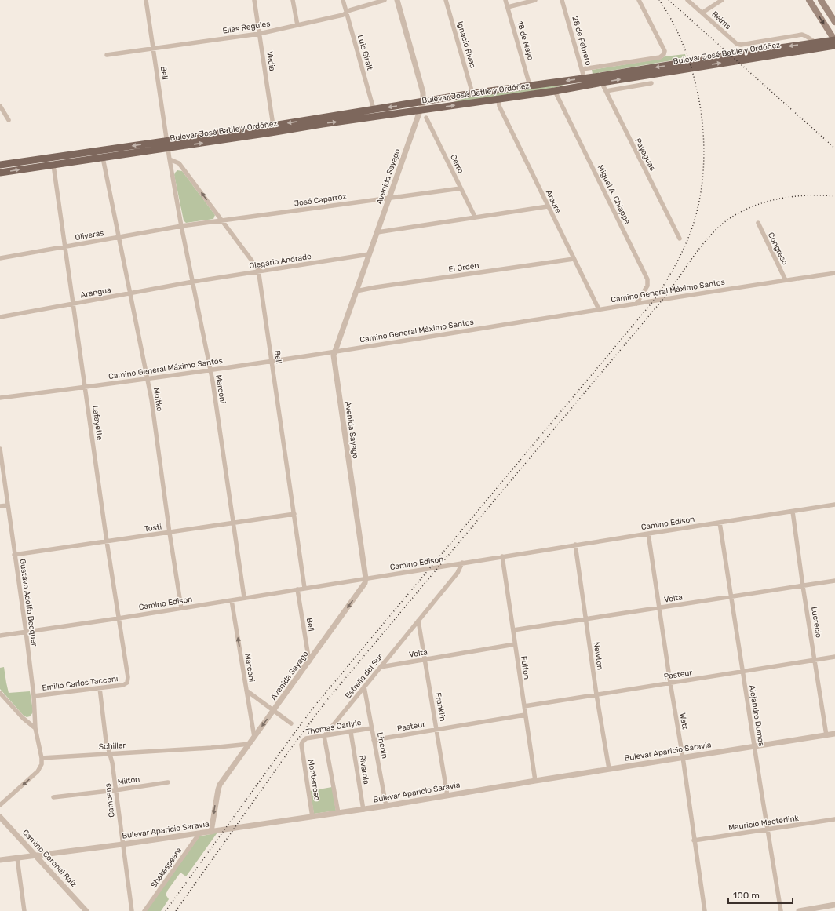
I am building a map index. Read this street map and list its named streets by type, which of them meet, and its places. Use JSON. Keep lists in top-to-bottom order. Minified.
{"streets":{"main road":["Bulevar José Batlle y Ordóñez"],"street":["Reims","Elías Regules","18 de Mayo","28 de Febrero","Ignacio Rivas","Luis Giralt","Vedia","Bell","Payaguas","Cerro","Avenida Sayago","Miguel A. Chiappe","José Caparroz","Araure","Oliveras","Congreso","Olegario Andrade","El Orden","Camino General Máximo Santos","Arangua","Marconi","Moltke","Lafayette","Camino Edison","Tosti","Volta","Gustavo Adolfo Becquer","Lucrecio","Newton","Fulton","Pasteur","Estrella del Sur","Emilio Carlos Tacconi","Franklin","Alejandro Dumas","Watt","Thomas Carlyle","Lincoln","Schiller","Bulevar Aparicio Saravia","Rivarola","Monterroso","Milton","Camoens","Mauricio Maeterlink","Camino Coronel Raíz","Shakespeare"]},"crossings":[["Reims","Bulevar José Batlle y Ordóñez"],["Elías Regules","Luis Giralt"],["Elías Regules","Vedia"],["Elías Regules","Bell"],["18 de Mayo","Bulevar José Batlle y Ordóñez"],["28 de Febrero","Bulevar José Batlle y Ordóñez"],["Ignacio Rivas","Bulevar José Batlle y Ordóñez"],["Luis Giralt","Bulevar José Batlle y Ordóñez"],["Bulevar José Batlle y Ordóñez","Vedia"],["Bulevar José Batlle y Ordóñez","Bell"],["Bulevar José Batlle y Ordóñez","Payaguas"],["Bulevar José Batlle y Ordóñez","Avenida Sayago"],["Bulevar José Batlle y Ordóñez","Miguel A. Chiappe"],["Bulevar José Batlle y Ordóñez","Araure"],["Bulevar José Batlle y Ordóñez","Marconi"],["Bulevar José Batlle y Ordóñez","Moltke"],["Bulevar José Batlle y Ordóñez","Lafayette"],["Bell","Avenida Sayago"],["Bell","José Caparroz"],["Bell","Olegario Andrade"],["Bell","Camino General Máximo Santos"],["Bell","Marconi"],["Bell","Camino Edison"],["Bell","Tosti"],["Cerro","José Caparroz"],["Avenida Sayago","José Caparroz"],["Avenida Sayago","Olegario Andrade"],["Avenida Sayago","El Orden"],["Avenida Sayago","Camino General Máximo Santos"],["Avenida Sayago","Marconi"],["Avenida Sayago","Camino Edison"],["Avenida Sayago","Schiller"],["Avenida Sayago","Bulevar Aparicio Saravia"],["Miguel A. Chiappe","Camino General Máximo Santos"],["José Caparroz","Oliveras"],["José Caparroz","Marconi"],["Araure","El Orden"],["Araure","Camino General Máximo Santos"],["Oliveras","Marconi"],["Oliveras","Moltke"],["Oliveras","Lafayette"],["Congreso","Camino General Máximo Santos"],["Olegario Andrade","Arangua"],["Olegario Andrade","Marconi"],["Camino General Máximo Santos","Marconi"],["Camino General Máximo Santos","Moltke"],["Camino General Máximo Santos","Lafayette"],["Arangua","Marconi"],["Arangua","Moltke"],["Arangua","Lafayette"],["Marconi","Camino Edison"],["Marconi","Tosti"],["Moltke","Camino Edison"],["Moltke","Tosti"],["Lafayette","Camino Edison"],["Lafayette","Tosti"],["Lafayette","Emilio Carlos Tacconi"],["Camino Edison","Gustavo Adolfo Becquer"],["Camino Edison","Lucrecio"],["Camino Edison","Newton"],["Camino Edison","Fulton"],["Camino Edison","Estrella del Sur"],["Camino Edison","Alejandro Dumas"],["Camino Edison","Watt"],["Tosti","Gustavo Adolfo Becquer"],["Volta","Lucrecio"],["Volta","Newton"],["Volta","Fulton"],["Volta","Estrella del Sur"],["Volta","Franklin"],["Volta","Alejandro Dumas"],["Volta","Watt"],["Gustavo Adolfo Becquer","Emilio Carlos Tacconi"],["Gustavo Adolfo Becquer","Schiller"],["Lucrecio","Pasteur"],["Lucrecio","Bulevar Aparicio Saravia"],["Newton","Pasteur"],["Newton","Bulevar Aparicio Saravia"],["Fulton","Pasteur"],["Fulton","Bulevar Aparicio Saravia"],["Pasteur","Franklin"],["Pasteur","Alejandro Dumas"],["Pasteur","Watt"],["Pasteur","Lincoln"],["Estrella del Sur","Franklin"],["Estrella del Sur","Thomas Carlyle"],["Estrella del Sur","Lincoln"],["Emilio Carlos Tacconi","Camoens"],["Franklin","Bulevar Aparicio Saravia"],["Alejandro Dumas","Bulevar Aparicio Saravia"],["Alejandro Dumas","Mauricio Maeterlink"],["Watt","Bulevar Aparicio Saravia"],["Watt","Mauricio Maeterlink"],["Thomas Carlyle","Lincoln"],["Thomas Carlyle","Rivarola"],["Thomas Carlyle","Monterroso"],["Lincoln","Bulevar Aparicio Saravia"],["Schiller","Camoens"],["Bulevar Aparicio Saravia","Rivarola"],["Bulevar Aparicio Saravia","Monterroso"],["Bulevar Aparicio Saravia","Camoens"],["Bulevar Aparicio Saravia","Camino Coronel Raíz"],["Bulevar Aparicio Saravia","Shakespeare"],["Milton","Camoens"]],"scale_bar":"100 m"}
